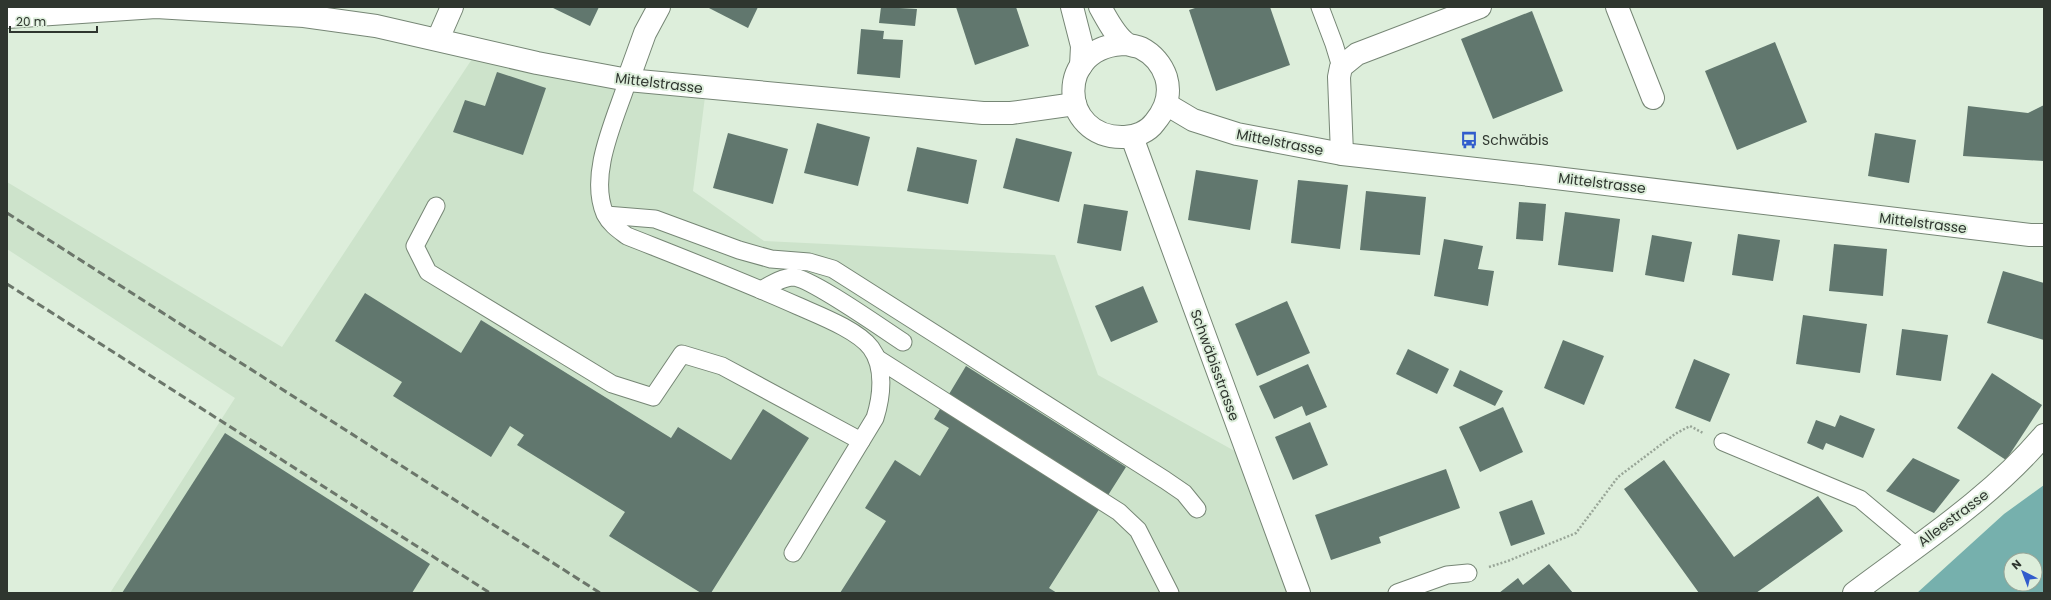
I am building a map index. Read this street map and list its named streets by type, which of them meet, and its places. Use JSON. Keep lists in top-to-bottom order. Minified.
{"streets":{"street":["Mittelstrasse","Schwäbisstrasse","Alleestrasse"]},"crossings":[["Mittelstrasse","Schwäbisstrasse"]],"places":{"bus stop":["Schwäbis"]},"scale_bar":"20 m","north":"top left"}
